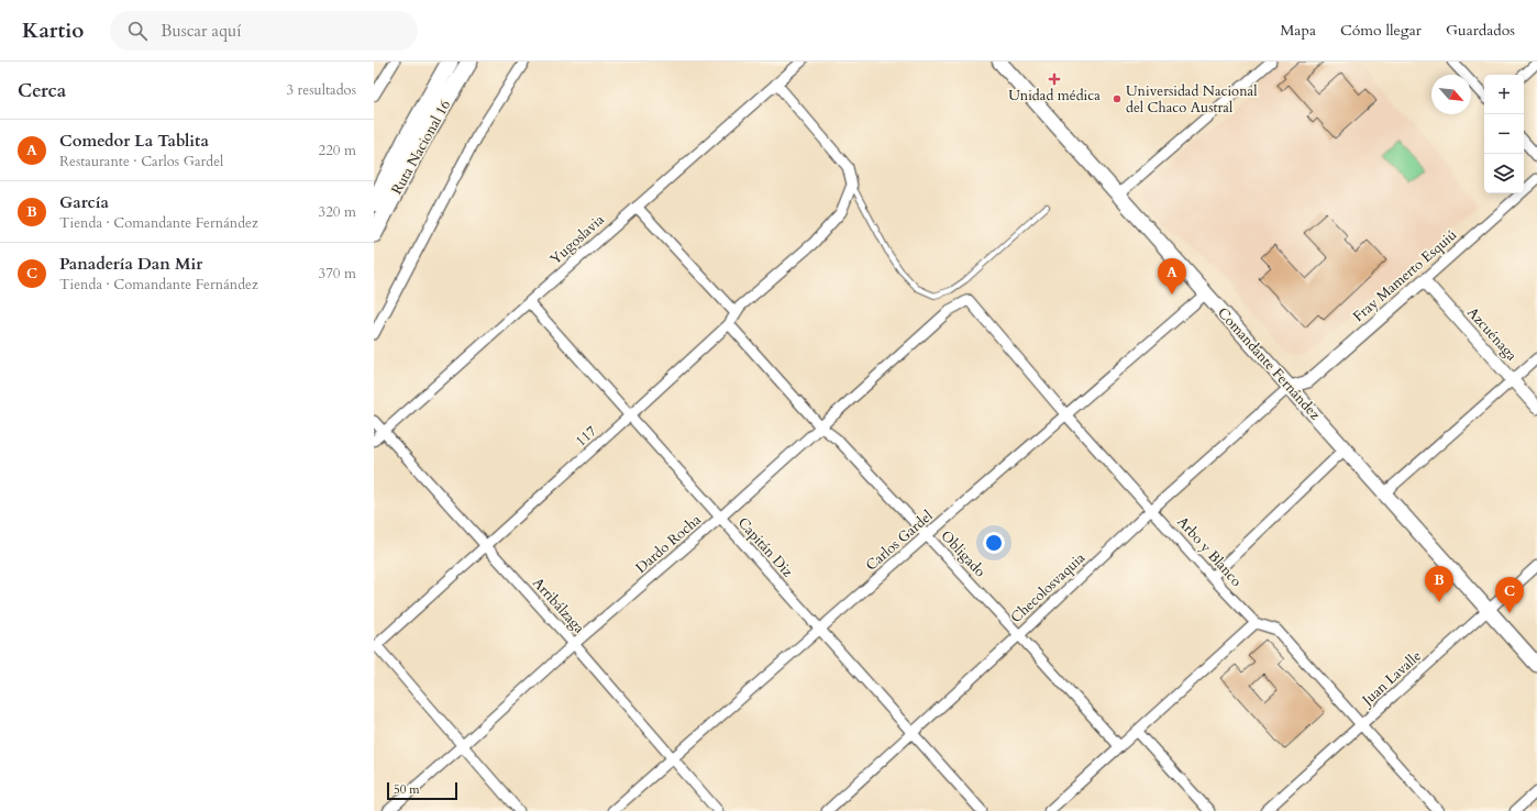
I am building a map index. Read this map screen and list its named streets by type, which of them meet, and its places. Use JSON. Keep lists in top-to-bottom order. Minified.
{"streets":{"highway":["Ruta Nacional 16"],"main road":["Comandante Fernández"],"street":["Yugoslavia","Fray Mamerto Esquiú","Azcuénaga","117","Carlos Gardel","Dardo Rocha","Capitán Diz","Arbo y Blanco","Obligado","Checolosvaquia","Arribálzaga","Juan Lavalle"]},"crossings":[["Yugoslavia","Capitán Diz"],["Yugoslavia","Arribálzaga"],["Fray Mamerto Esquiú","Azcuénaga"],["Fray Mamerto Esquiú","Comandante Fernández"],["Fray Mamerto Esquiú","Checolosvaquia"],["Comandante Fernández","Carlos Gardel"],["Comandante Fernández","Checolosvaquia"],["Comandante Fernández","Juan Lavalle"],["117","Capitán Diz"],["117","Obligado"],["117","Arribálzaga"],["Carlos Gardel","Capitán Diz"],["Carlos Gardel","Arbo y Blanco"],["Carlos Gardel","Obligado"],["Carlos Gardel","Arribálzaga"],["Dardo Rocha","Capitán Diz"],["Dardo Rocha","Arbo y Blanco"],["Dardo Rocha","Obligado"],["Dardo Rocha","Arribálzaga"],["Capitán Diz","Checolosvaquia"],["Arbo y Blanco","Checolosvaquia"],["Arbo y Blanco","Juan Lavalle"],["Obligado","Checolosvaquia"]],"places":{"health":["Unidad médica"],"other":["Universidad Nacional del Chaco Austral"]},"scale_bar":"50 m","north":"bottom right","page":{"header":"Kartio","search":"Buscar aquí","nav":["Mapa","Cómo llegar","Guardados"],"heading":["Cerca","3 resultados"],"map_buttons":["+","−"],"list":[{"mark":"A","name":"Comedor La Tablita","note":"Restaurante · Carlos Gardel","value":"220 m"},{"mark":"B","name":"García","note":"Tienda · Comandante Fernández","value":"320 m"},{"mark":"C","name":"Panadería Dan Mir","note":"Tienda · Comandante Fernández","value":"370 m"}],"pins":["A","B","C"],"scale":"50 m"}}
